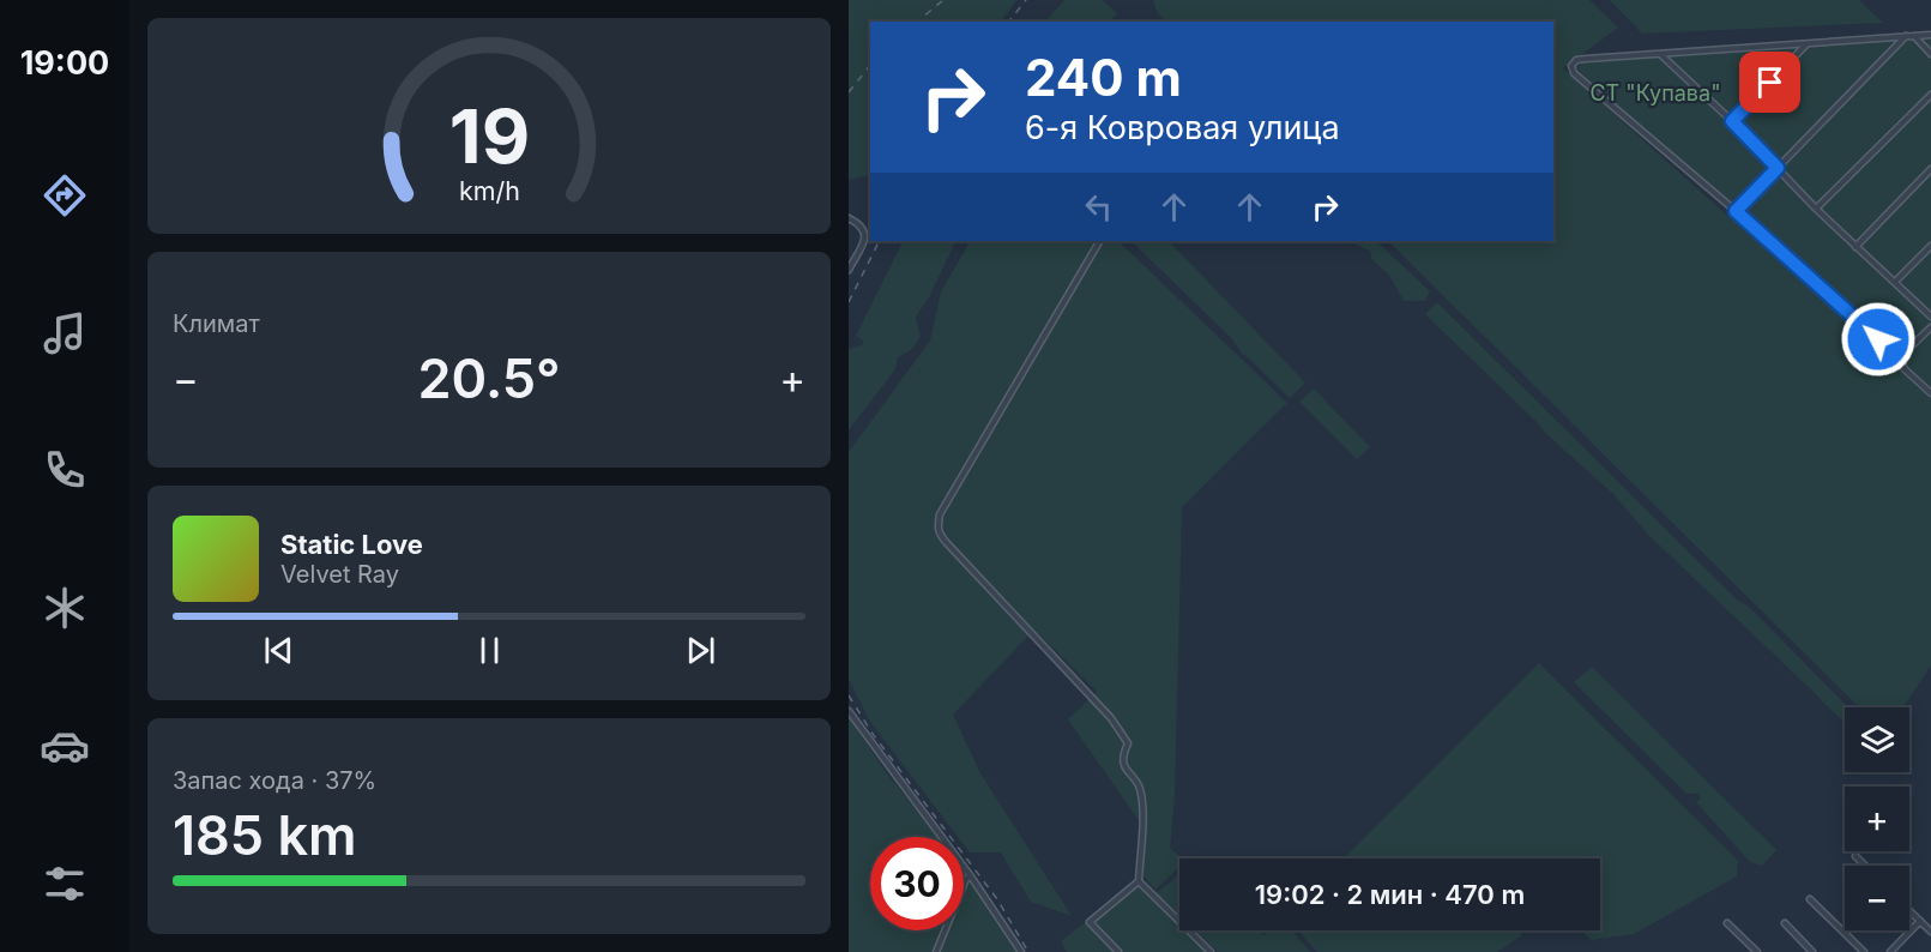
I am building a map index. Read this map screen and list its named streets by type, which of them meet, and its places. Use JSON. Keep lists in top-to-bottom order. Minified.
{"parks":["СТ \"Купава\""],"page":{"tabs":"19:00","turn":["240 m","6-я Ковровая улица"],"tile":["Климат",["Запас хода · 37%","185 km"]],"heat":["−","20.5°","+"],"song":["Static Love","Velvet Ray"],"map_buttons":["+","−"],"limit":"30","trip":"19:02 · 2 мин · 470 m","gauge":["19","km/h"]}}
